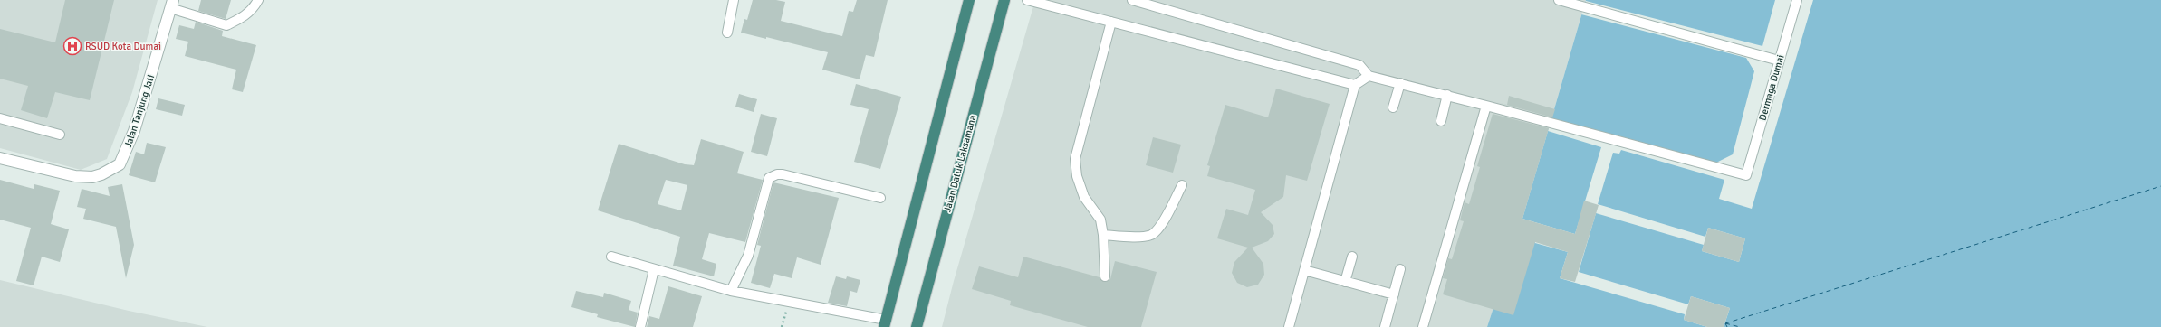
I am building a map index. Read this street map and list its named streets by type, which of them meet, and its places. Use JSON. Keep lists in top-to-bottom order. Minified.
{"streets":{"highway":["Jalan Datuk Laksamana"],"street":["Jalan Tanjung Jati"],"lane":["Dermaga Dumai"]},"places":{"hospital":["RSUD Kota Dumai"]}}
